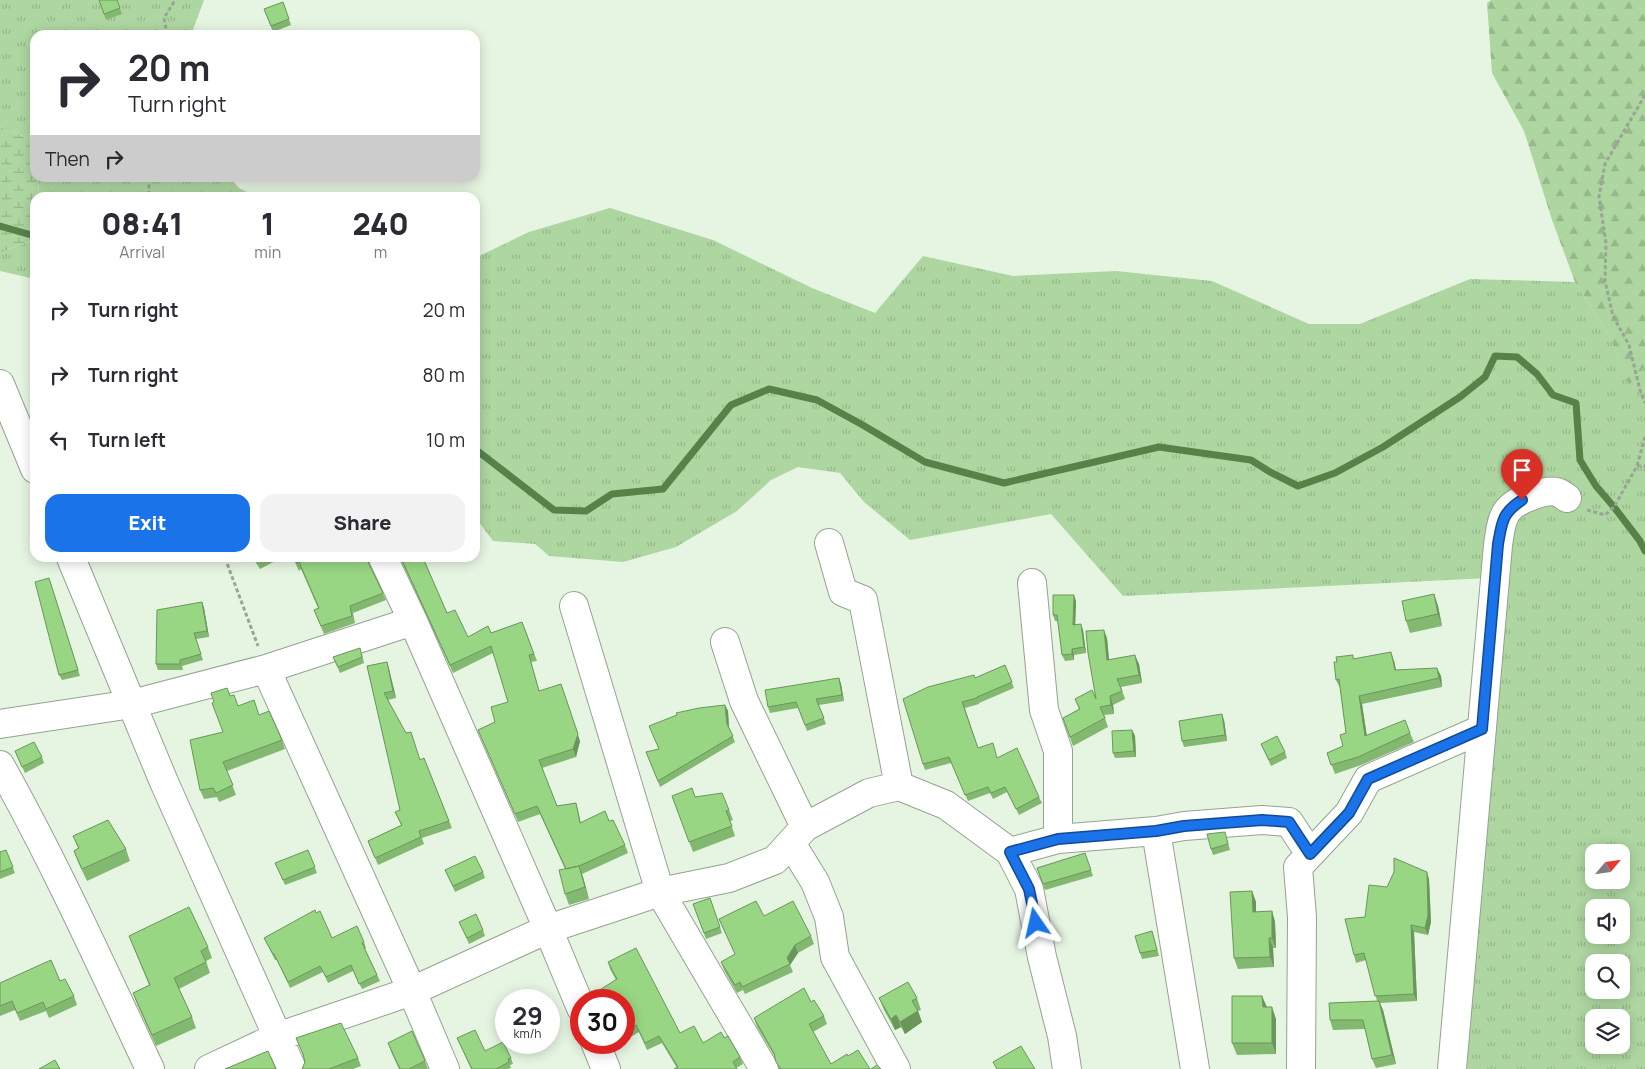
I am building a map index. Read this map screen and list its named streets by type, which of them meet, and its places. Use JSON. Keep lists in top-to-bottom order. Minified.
{"north":"top right","page":{"turn":["20 m","Turn right"],"then":"Then","eta":["08:41","Arrival","1","min","240","m"],"list":[{"name":"Turn right","value":"20 m"},{"name":"Turn right","value":"80 m"},{"name":"Turn left","value":"10 m"}],"buttons":["Exit","Share"],"speed":"29 km/h","limit":"30"}}
